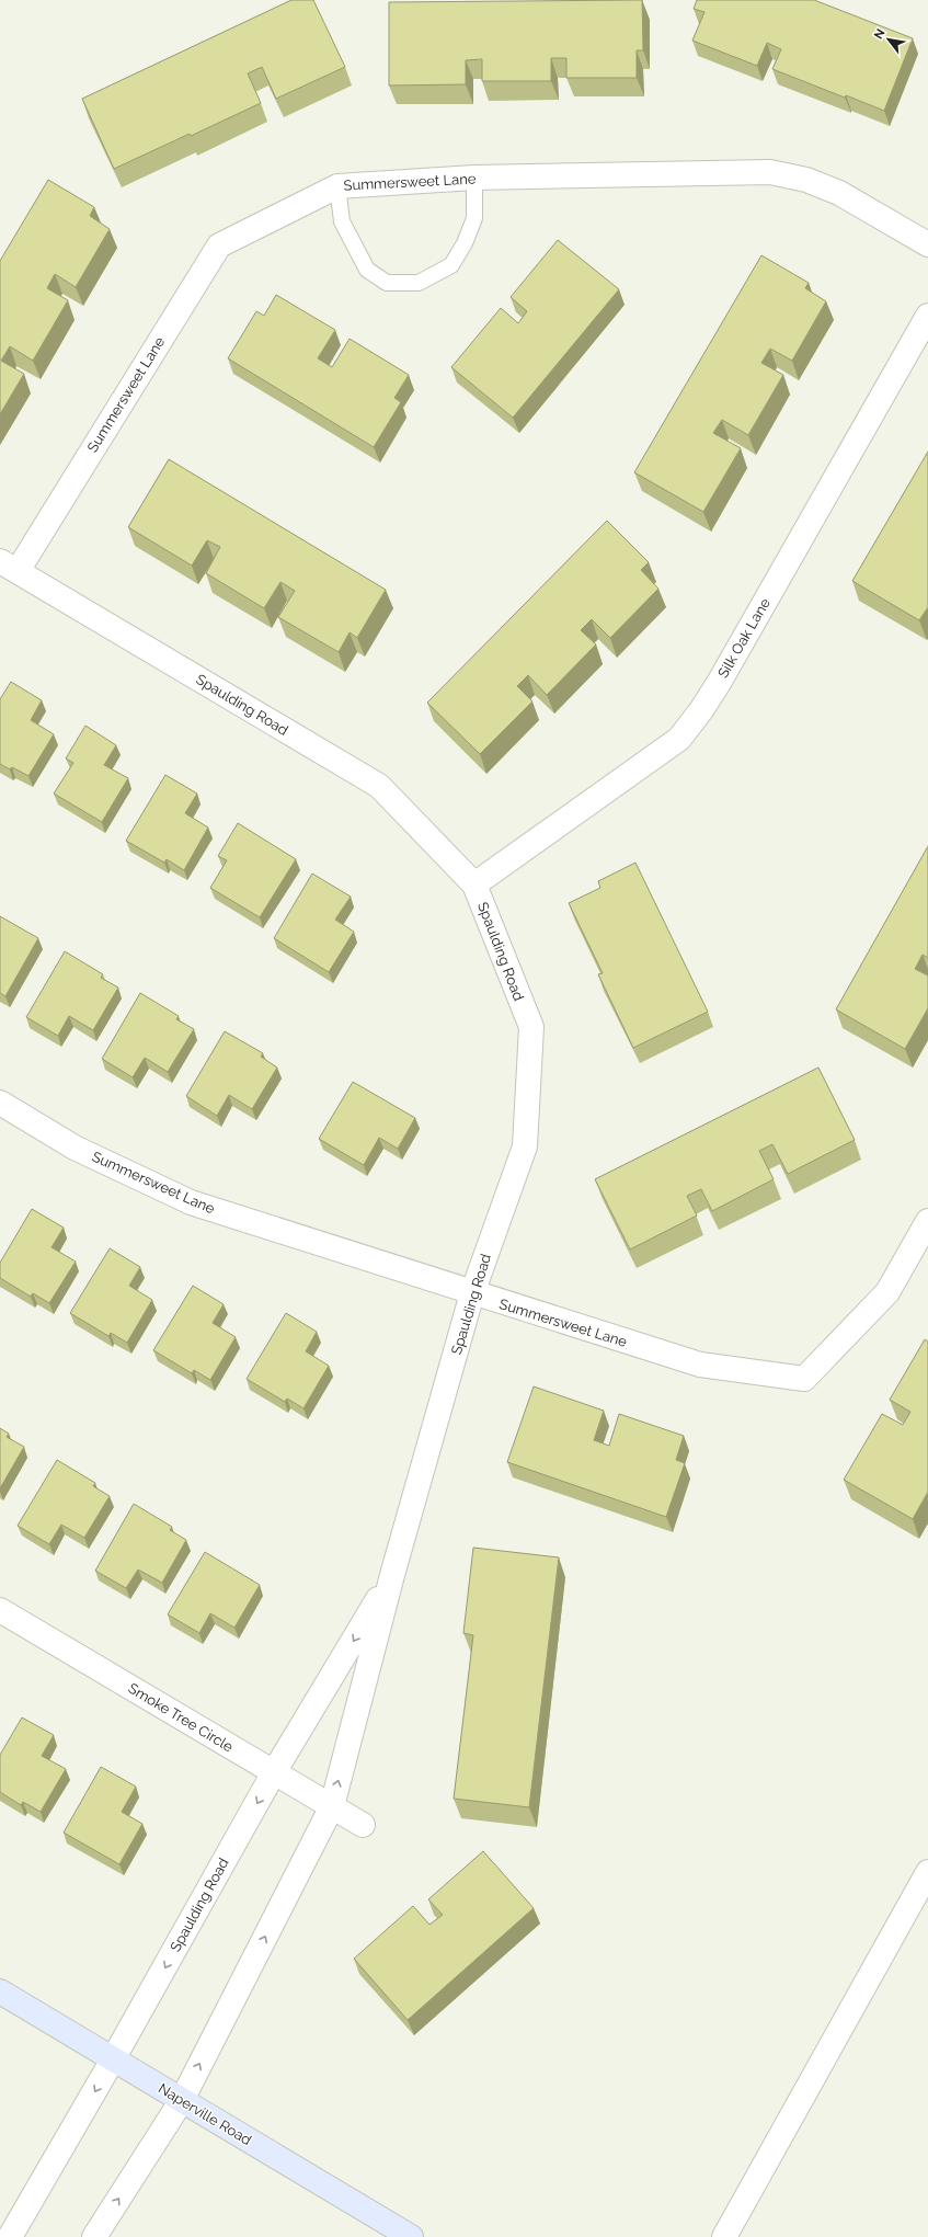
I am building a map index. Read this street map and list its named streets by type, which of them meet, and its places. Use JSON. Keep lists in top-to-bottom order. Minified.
{"streets":{"street":["Summersweet Lane","Silk Oak Lane","Spaulding Road","Smoke Tree Circle","Naperville Road"]},"crossings":[["Summersweet Lane","Spaulding Road"],["Silk Oak Lane","Spaulding Road"],["Spaulding Road","Smoke Tree Circle"],["Spaulding Road","Naperville Road"]],"north":"top left"}
